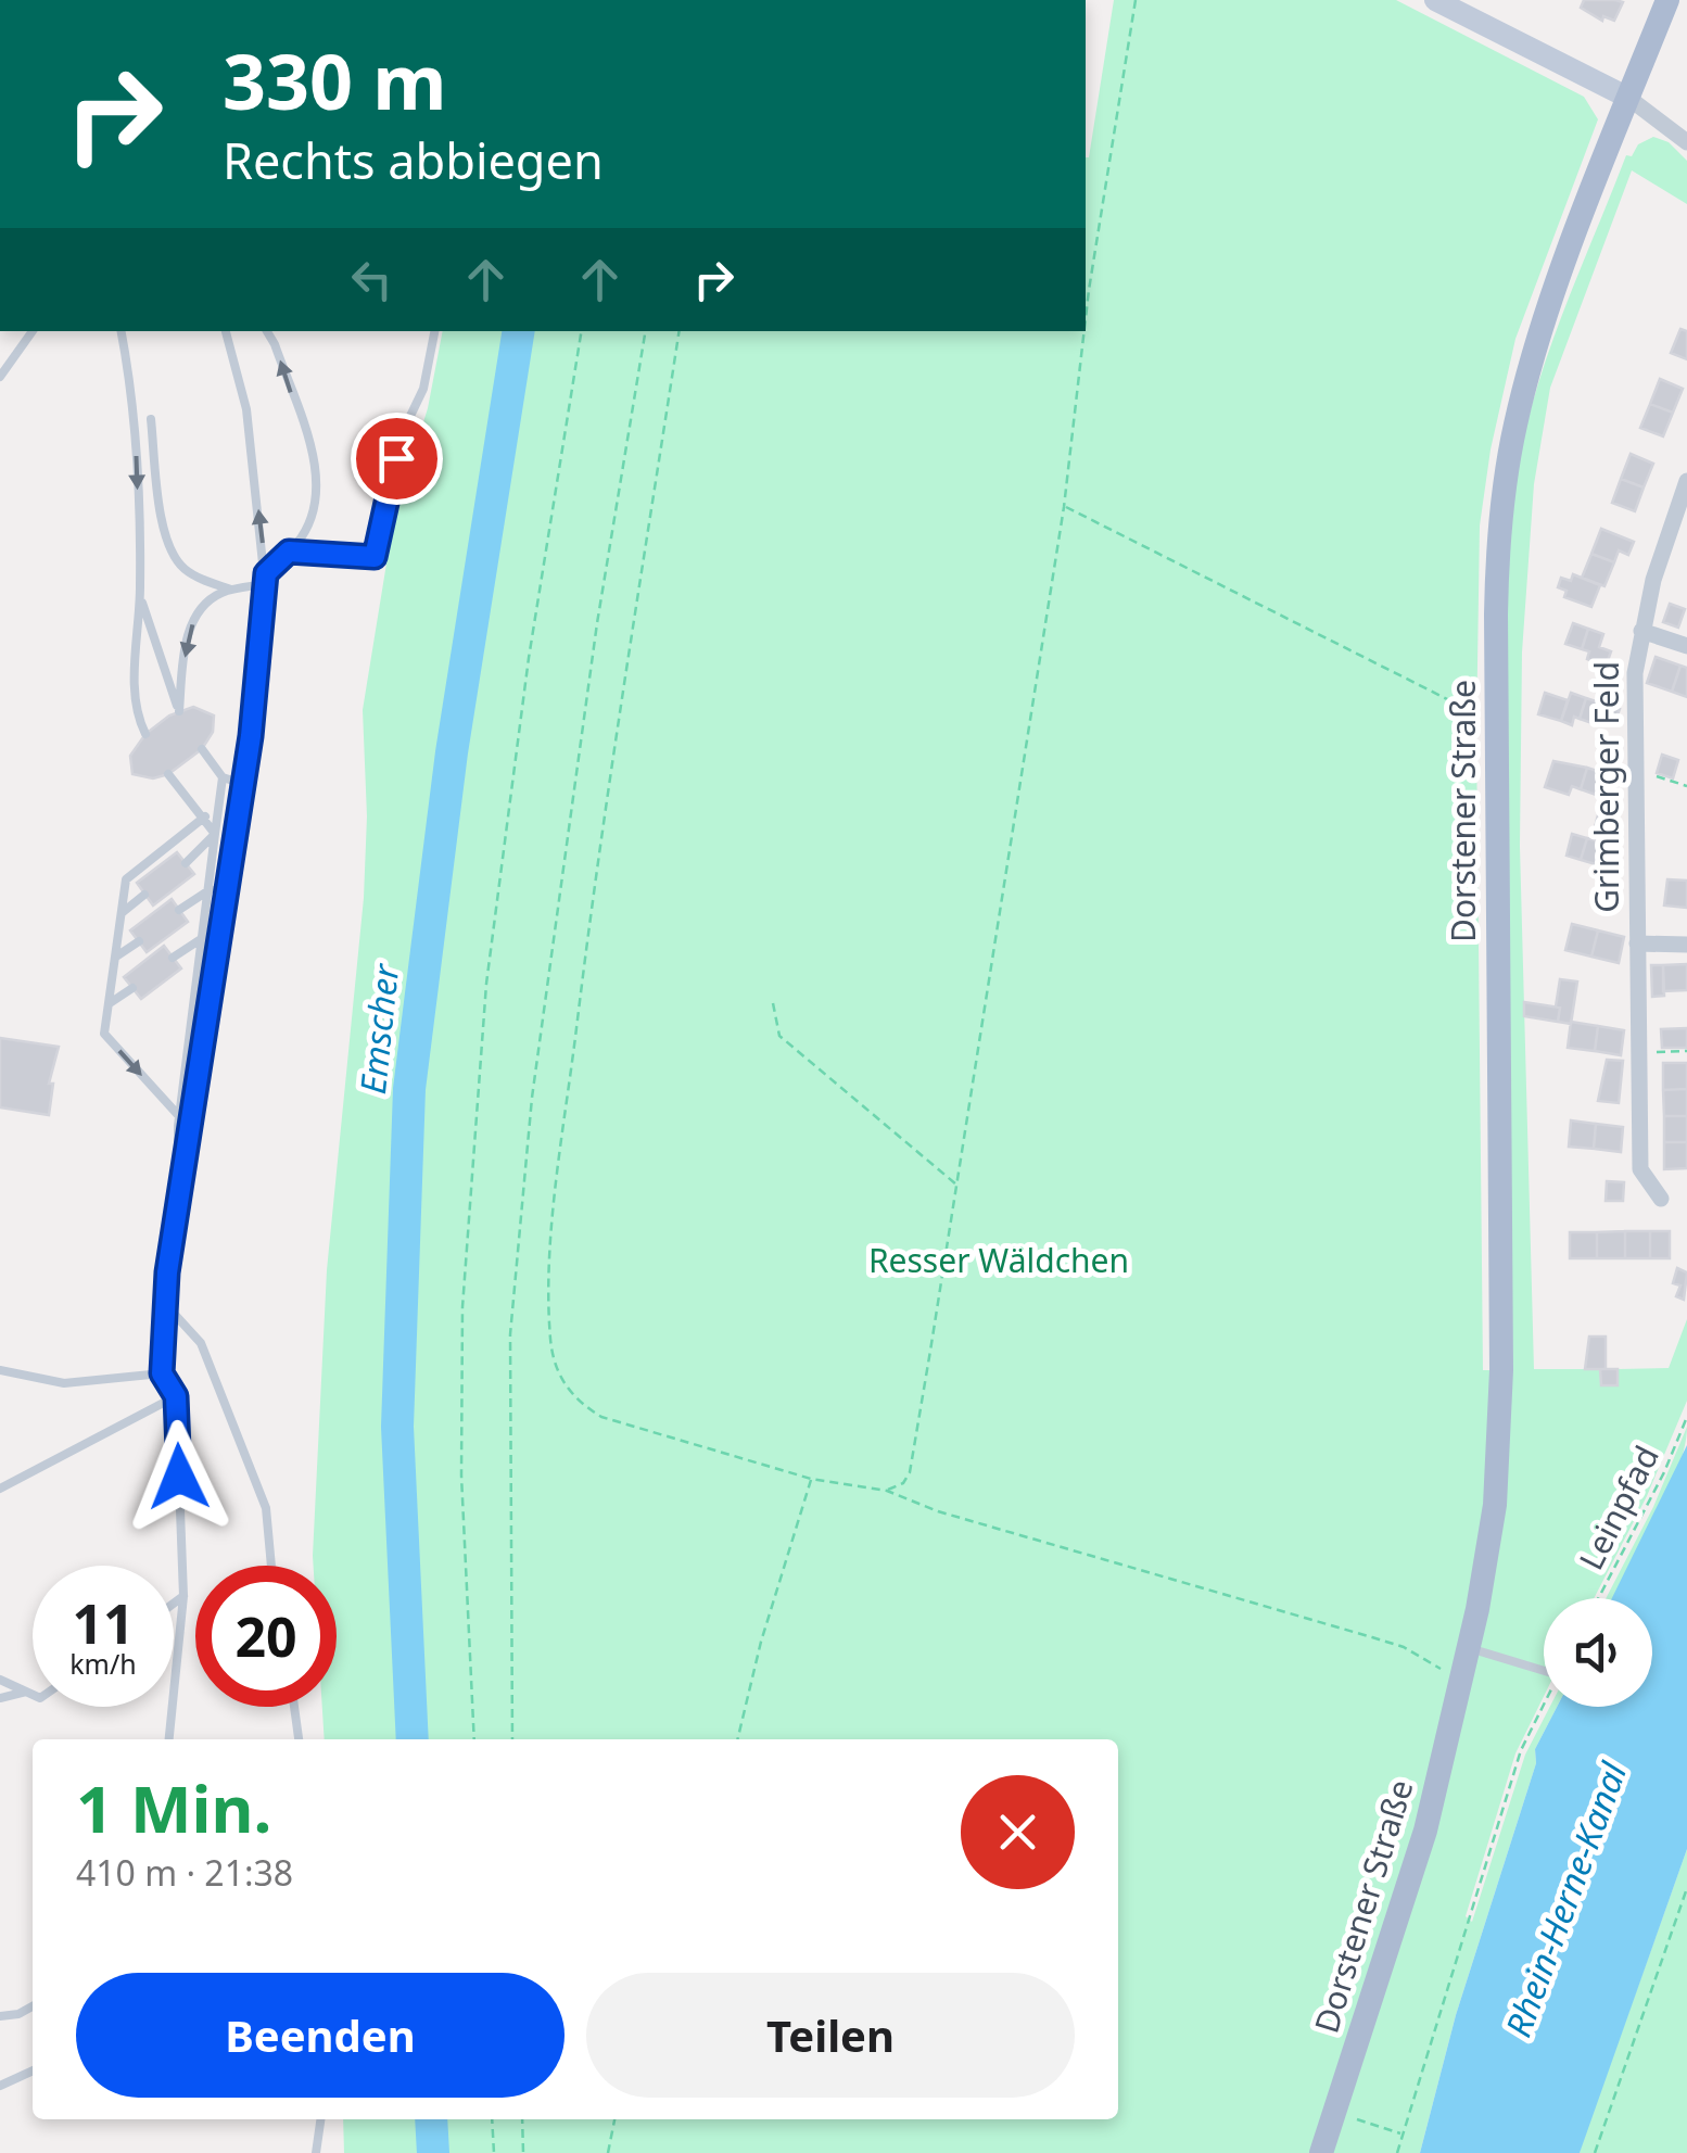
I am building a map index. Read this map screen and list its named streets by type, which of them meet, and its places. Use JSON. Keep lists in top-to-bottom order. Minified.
{"streets":{"main road":["Dorstener Straße"],"street":["Grimberger Feld"],"path":["Leinpfad"]},"water":["Emscher","Rhein-Herne-Kanal"],"parks":["Resser Wäldchen"],"page":{"turn":["330 m","Rechts abbiegen"],"speed":"11 km/h","limit":"20","heading":["1 Min.","410 m · 21:38"],"buttons":["Beenden","Teilen"]}}
